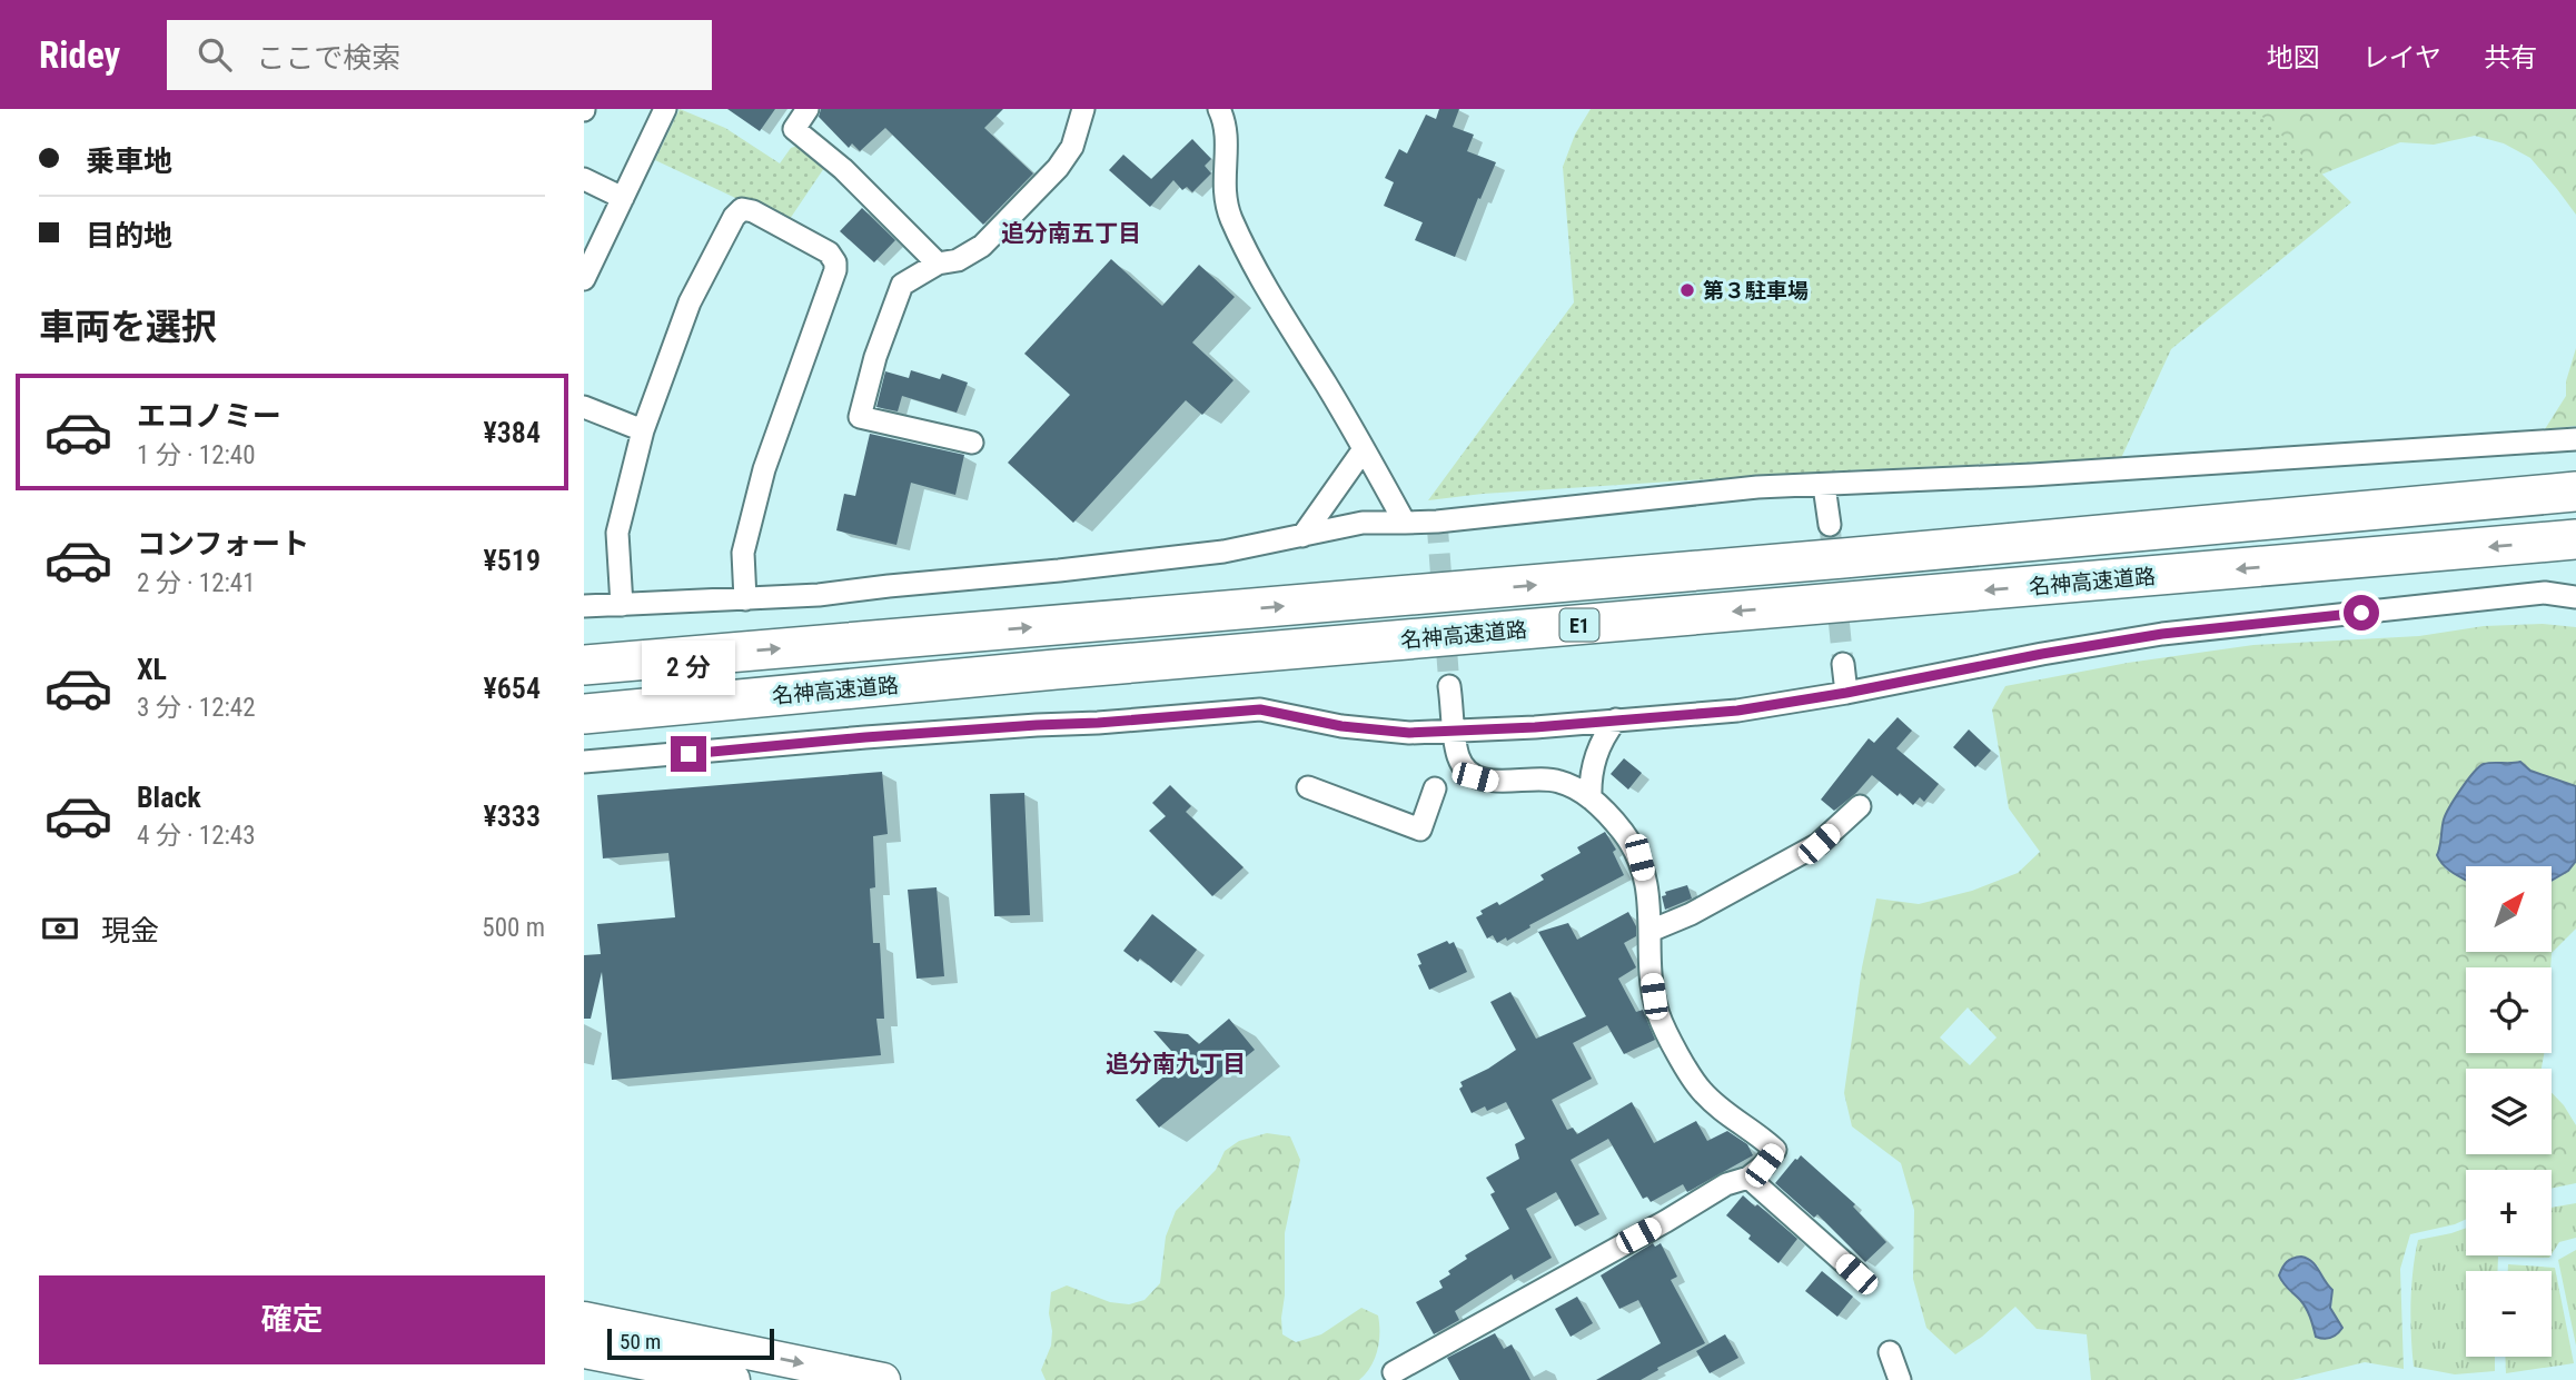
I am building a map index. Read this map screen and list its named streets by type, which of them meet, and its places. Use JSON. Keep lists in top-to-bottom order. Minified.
{"streets":{"highway":["名神高速道路","E1"]},"districts":["追分南五丁目","追分南九丁目"],"places":["第３駐車場"],"scale_bar":"50 m","north":"top right","page":{"header":"Ridey","search":"ここで検索","nav":["地図","レイヤ","共有"],"banner":["乗車地","目的地"],"heading":"車両を選択","list":[{"name":"エコノミー","note":"1 分 · 12:40","value":"¥384"},{"name":"コンフォート","note":"2 分 · 12:41","value":"¥519"},{"name":"XL","note":"3 分 · 12:42","value":"¥654"},{"name":"Black","note":"4 分 · 12:43","value":"¥333"}],"bubble":"2 分","map_buttons":["+","−"],"pay":["現金","500 m"],"buttons":"確定","scale":"50 m"}}
